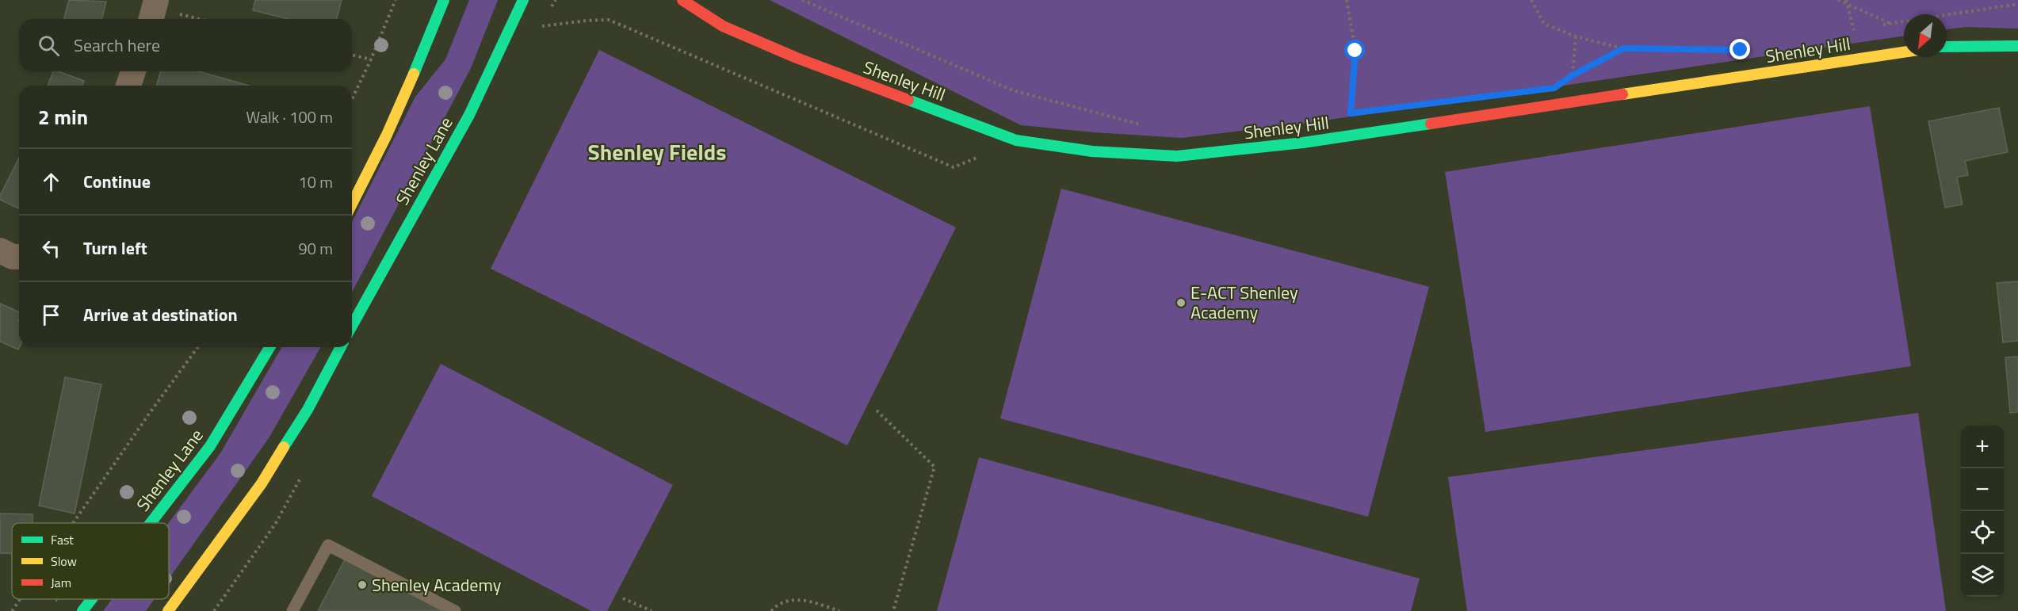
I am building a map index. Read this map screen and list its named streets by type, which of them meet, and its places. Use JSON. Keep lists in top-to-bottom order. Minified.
{"streets":{"street":["Shenley Hill","Shenley Lane"]},"districts":["Shenley Fields"],"places":["E-ACT Shenley Academy","Shenley Academy"],"legend":["Fast","Slow","Jam"],"north":"bottom left","page":{"search":"Search here","heading":["2 min","Walk · 100 m"],"list":[["Continue","10 m"],["Turn left","90 m"],"Arrive at destination"],"map_buttons":["+","−"]}}
